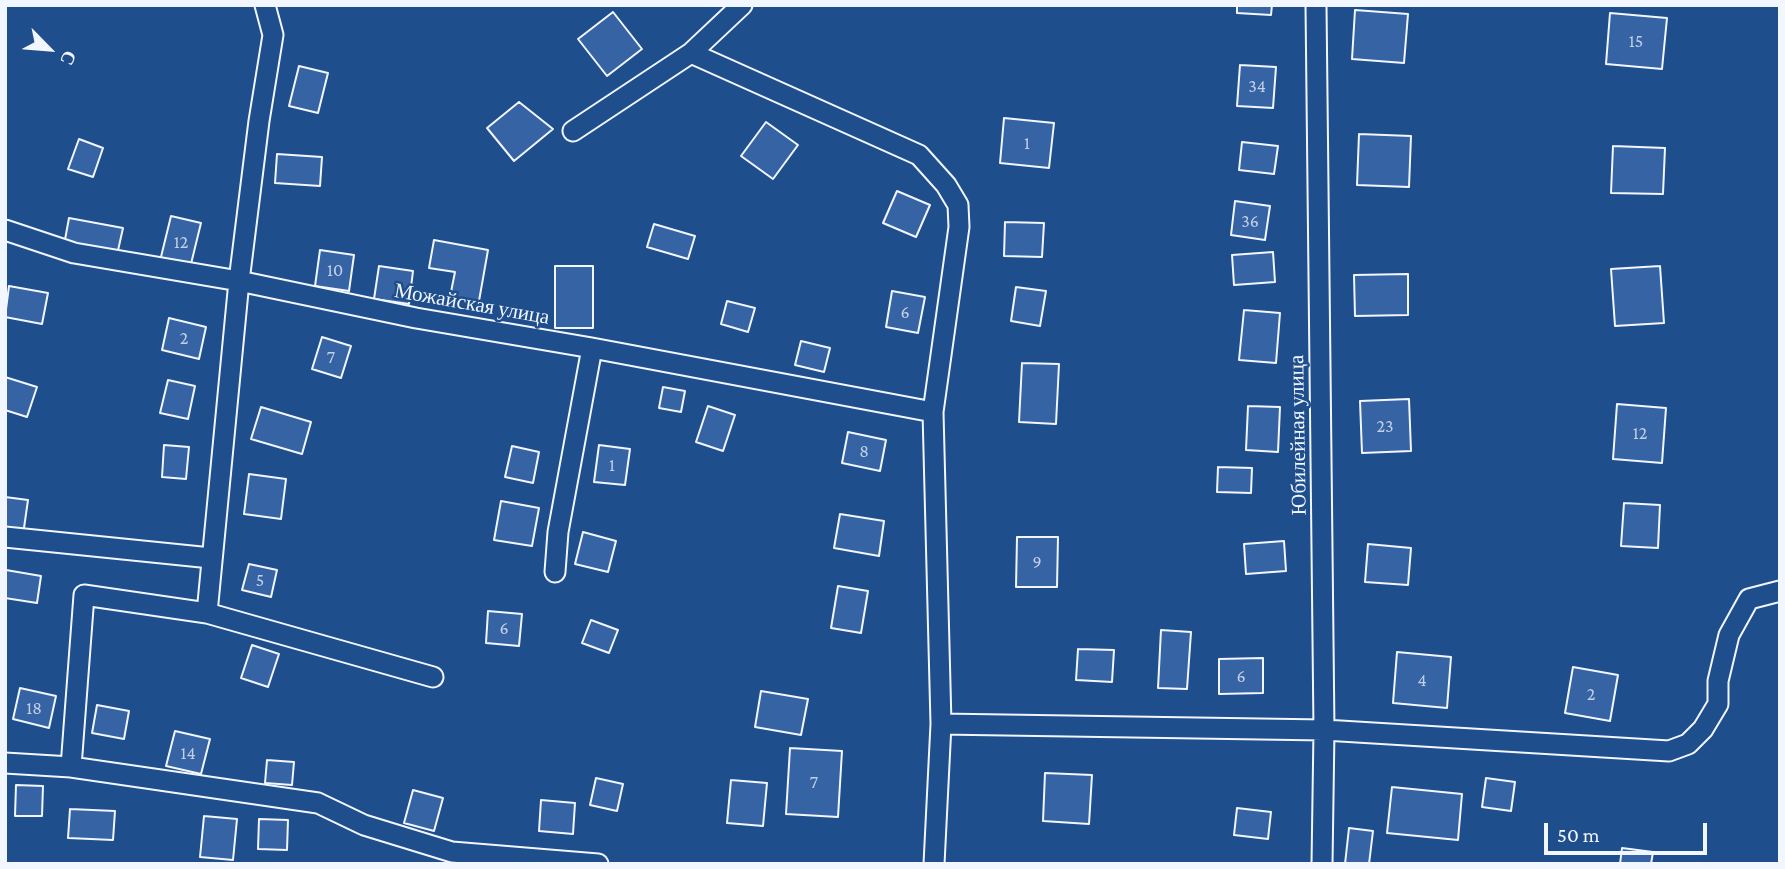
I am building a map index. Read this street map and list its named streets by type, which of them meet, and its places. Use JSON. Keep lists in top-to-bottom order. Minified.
{"streets":{"street":["Можайская улица","Юбилейная улица"]},"house_numbers":["15","34","1","36","12","10","6","2","7","23","12","8","1","9","5","6","6","4","2","18","14","7"],"scale_bar":"50 m","north":"bottom right"}
